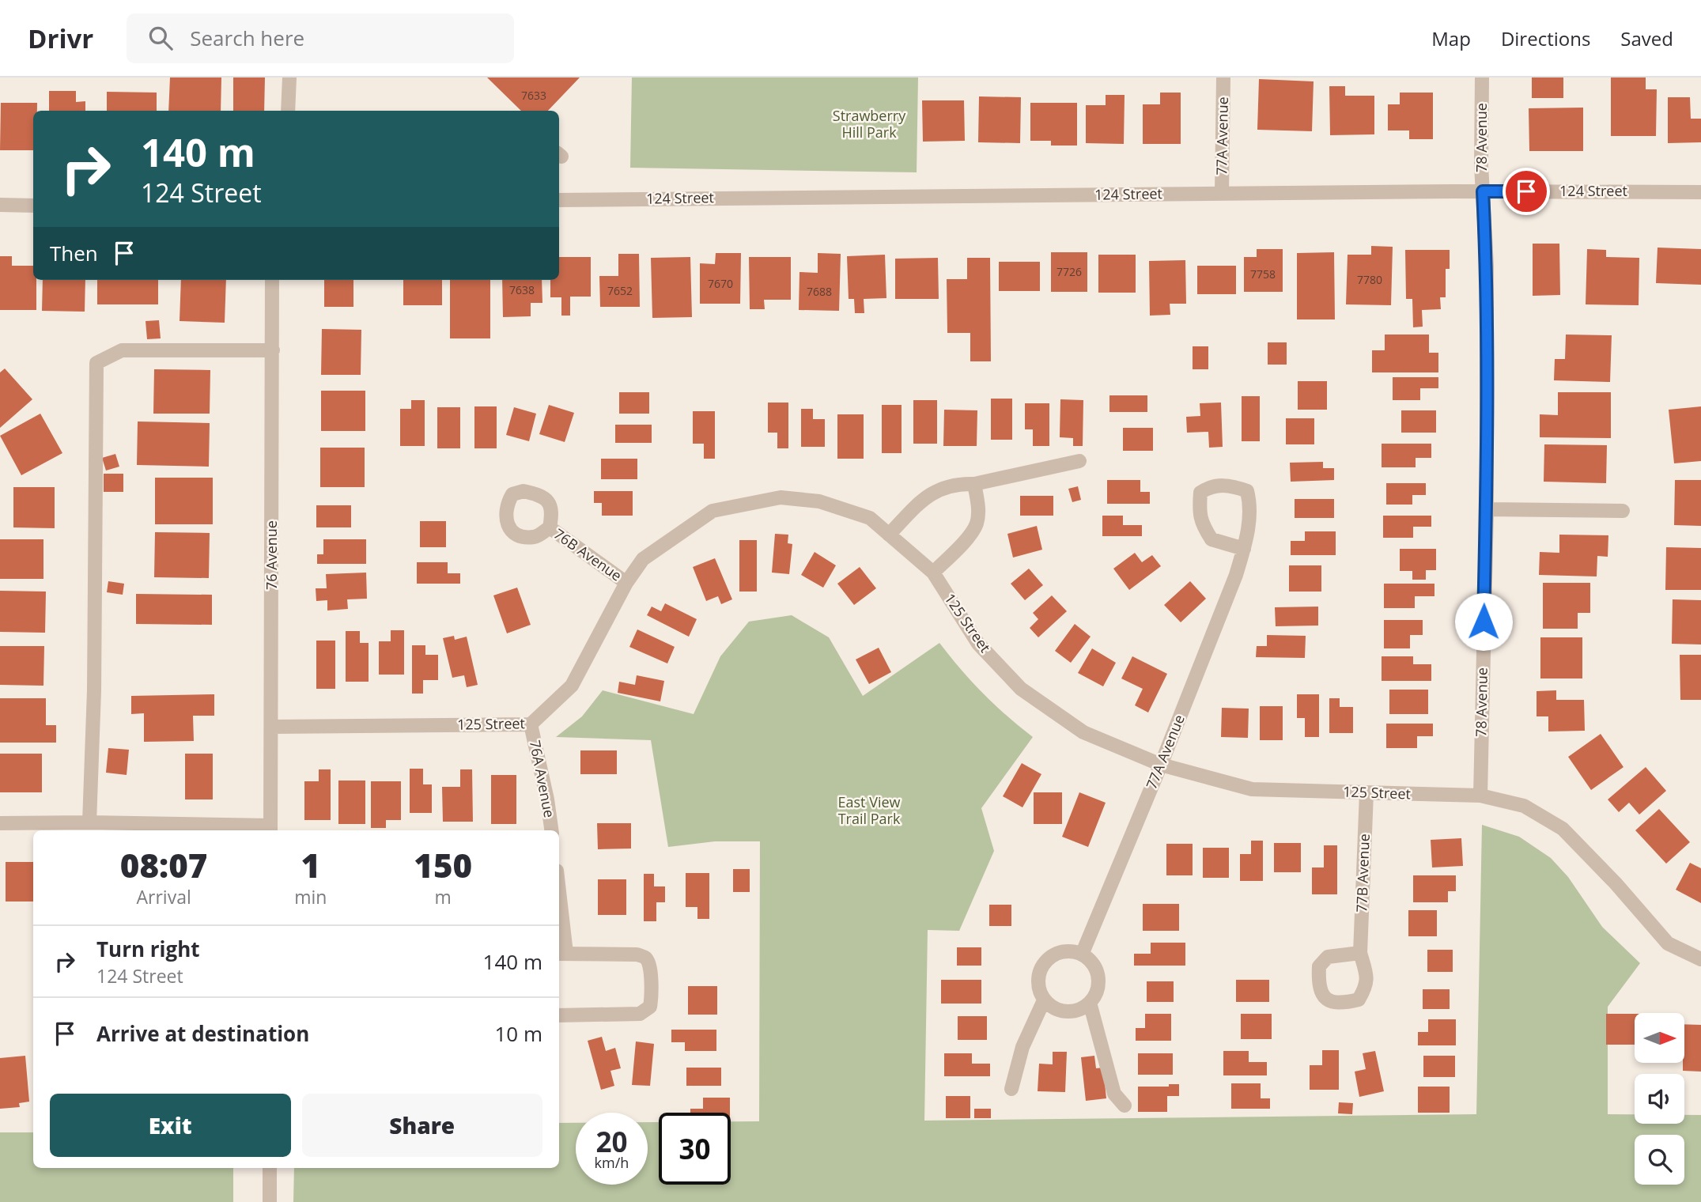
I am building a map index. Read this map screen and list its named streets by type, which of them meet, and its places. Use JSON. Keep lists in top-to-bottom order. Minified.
{"streets":{"street":["77A Avenue","78 Avenue","124 Street","76 Avenue","76B Avenue","125 Street","76A Avenue","77B Avenue"]},"crossings":[["77A Avenue","124 Street"],["77A Avenue","125 Street"],["78 Avenue","124 Street"],["78 Avenue","125 Street"],["76 Avenue","125 Street"],["76B Avenue","125 Street"],["125 Street","76A Avenue"],["125 Street","77B Avenue"]],"parks":["Strawberry Hill Park","East View Trail Park"],"house_numbers":["7633","7726","7758","7780","7670","7638","7652","7688"],"north":"right","page":{"header":"Drivr","search":"Search here","nav":["Map","Directions","Saved"],"turn":["140 m","124 Street"],"then":"Then","eta":["08:07","Arrival","1","min","150","m"],"list":[{"name":"Turn right","note":"124 Street","value":"140 m"},{"name":"Arrive at destination","value":"10 m"}],"buttons":["Exit","Share"],"speed":"20 km/h","limit":"30"}}
